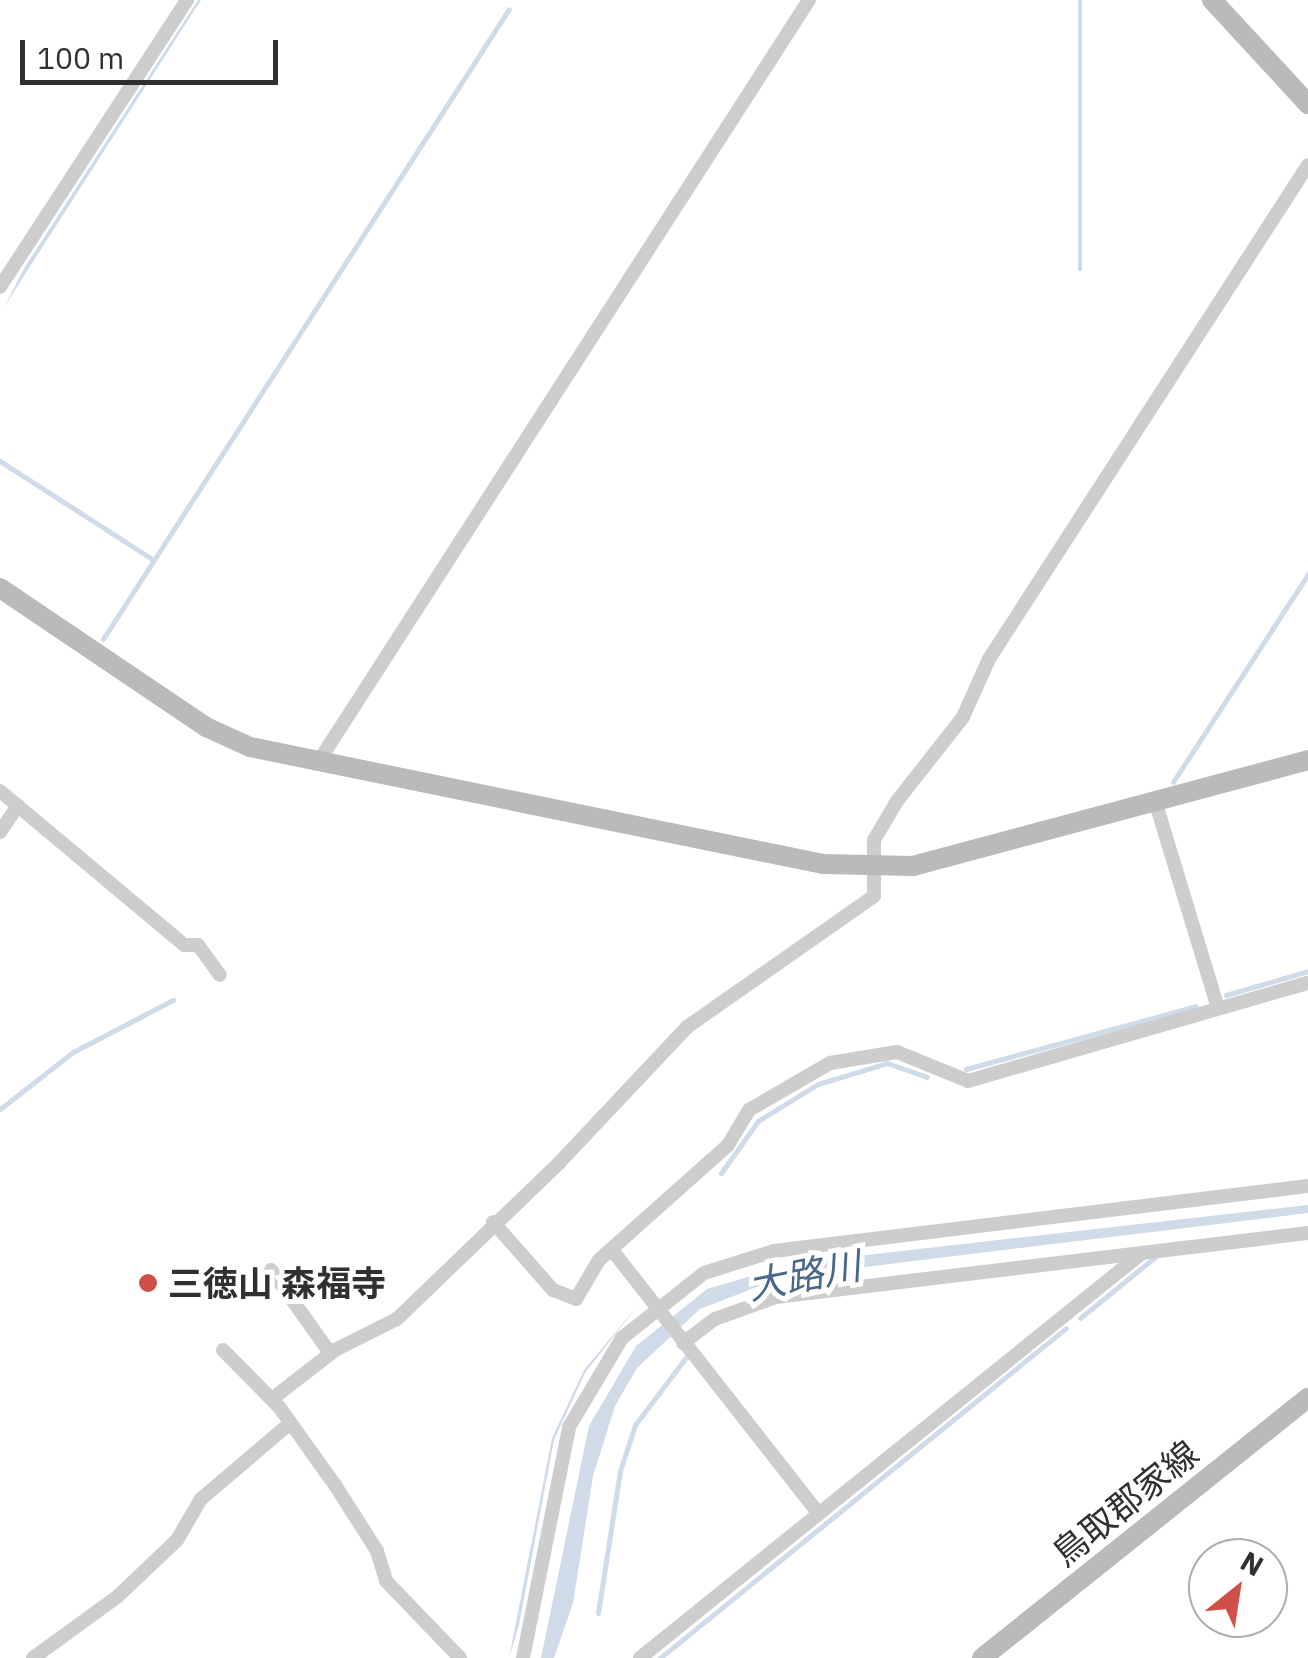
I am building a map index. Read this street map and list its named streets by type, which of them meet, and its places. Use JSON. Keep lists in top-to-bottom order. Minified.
{"streets":{"street":["鳥取郡家線"]},"water":["大路川"],"places":["三徳山 森福寺"],"scale_bar":"100 m","north":"top right"}
